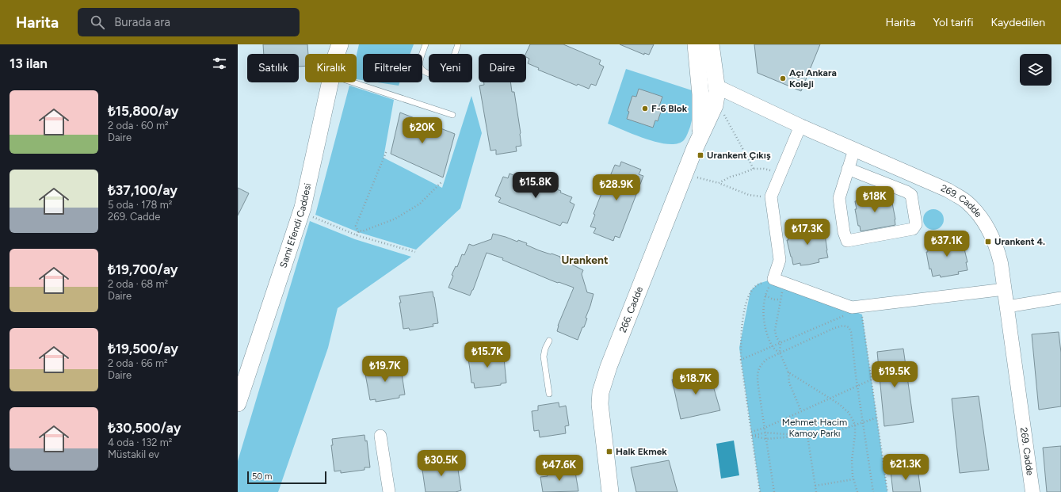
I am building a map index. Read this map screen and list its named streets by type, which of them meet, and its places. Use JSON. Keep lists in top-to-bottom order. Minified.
{"streets":{"main road":["Sami Efendi Caddesi","266. Cadde"],"street":["269. Cadde"]},"crossings":[["269. Cadde","266. Cadde"]],"districts":["Urankent"],"parks":["Mehmet Hacim Kamoy Parkı"],"places":{"other":["Açı Ankara Koleji","F-6 Blok"],"transit":["Urankent Çıkış","Urankent 4.","Halk Ekmek"]},"scale_bar":"50 m","page":{"header":"Harita","search":"Burada ara","nav":["Harita","Yol tarifi","Kaydedilen"],"heading":"13 ilan","chip":["Satılık","Kiralık","Filtreler","Yeni","Daire"],"list":[{"name":"₺15,800/ay","note":"2 oda · 60 m² · Daire"},{"name":"₺37,100/ay","note":"5 oda · 178 m² · 269. Cadde"},{"name":"₺19,700/ay","note":"2 oda · 68 m² · Daire"},{"name":"₺19,500/ay","note":"2 oda · 66 m² · Daire"},{"name":"₺30,500/ay","note":"4 oda · 132 m² · Müstakil ev"}],"price":["₺20K","₺15.8K","₺28.9K","₺18K","₺17.3K","₺37.1K","₺15.7K","₺19.7K","₺19.5K","₺18.7K","₺30.5K","₺21.3K","₺47.6K"],"scale":"50 m"}}
